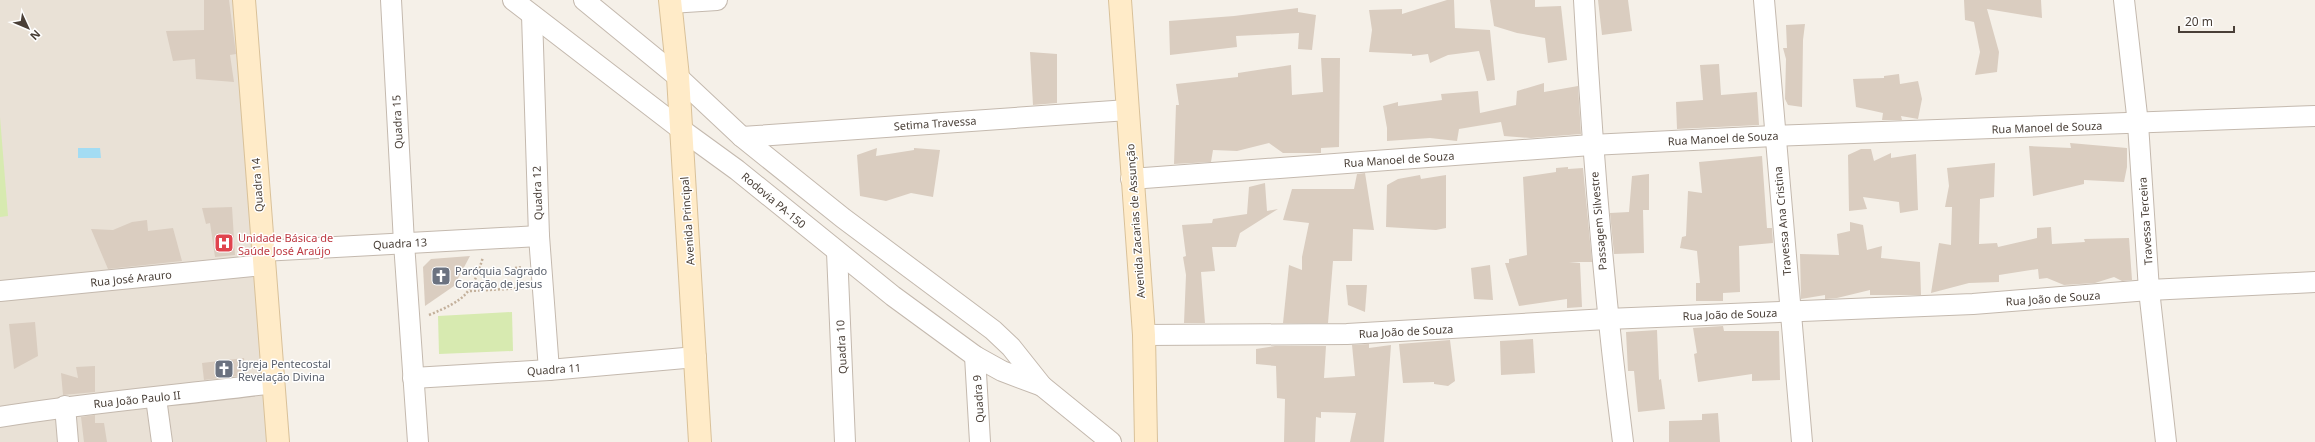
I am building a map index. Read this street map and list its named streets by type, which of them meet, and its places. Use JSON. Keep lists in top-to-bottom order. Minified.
{"streets":{"street":["Quadra 15","Setima Travessa","Rua Manoel de Souza","Quadra 14","Quadra 12","Rodovia PA-150","Avenida Principal","Avenida Zacarias de Assunção","Passagem Silvestre","Travessa Ana Cristina","Travessa Terceira","Quadra 13","Rua José Arauro","Rua João de Souza","Quadra 10","Quadra 11","Rua João Paulo II","Quadra 9"]},"crossings":[["Quadra 15","Quadra 13"],["Setima Travessa","Rodovia PA-150"],["Setima Travessa","Avenida Zacarias de Assunção"],["Rua Manoel de Souza","Avenida Zacarias de Assunção"],["Rua Manoel de Souza","Passagem Silvestre"],["Rua Manoel de Souza","Travessa Ana Cristina"],["Rua Manoel de Souza","Travessa Terceira"],["Quadra 14","Quadra 13"],["Quadra 14","Rua José Arauro"],["Quadra 14","Rua João Paulo II"],["Quadra 12","Rodovia PA-150"],["Quadra 12","Quadra 13"],["Quadra 12","Quadra 11"],["Rodovia PA-150","Avenida Principal"],["Rodovia PA-150","Quadra 10"],["Rodovia PA-150","Quadra 9"],["Avenida Principal","Quadra 11"],["Avenida Zacarias de Assunção","Rua João de Souza"],["Passagem Silvestre","Rua João de Souza"],["Travessa Ana Cristina","Rua João de Souza"],["Travessa Terceira","Rua João de Souza"],["Quadra 13","Rua José Arauro"]],"places":{"hospital":["Unidade Básica de Saúde José Araújo"],"church":["Paróquia Sagrado Coração de jesus","Igreja Pentecostal Revelação Divina"]},"scale_bar":"20 m","north":"bottom right"}
